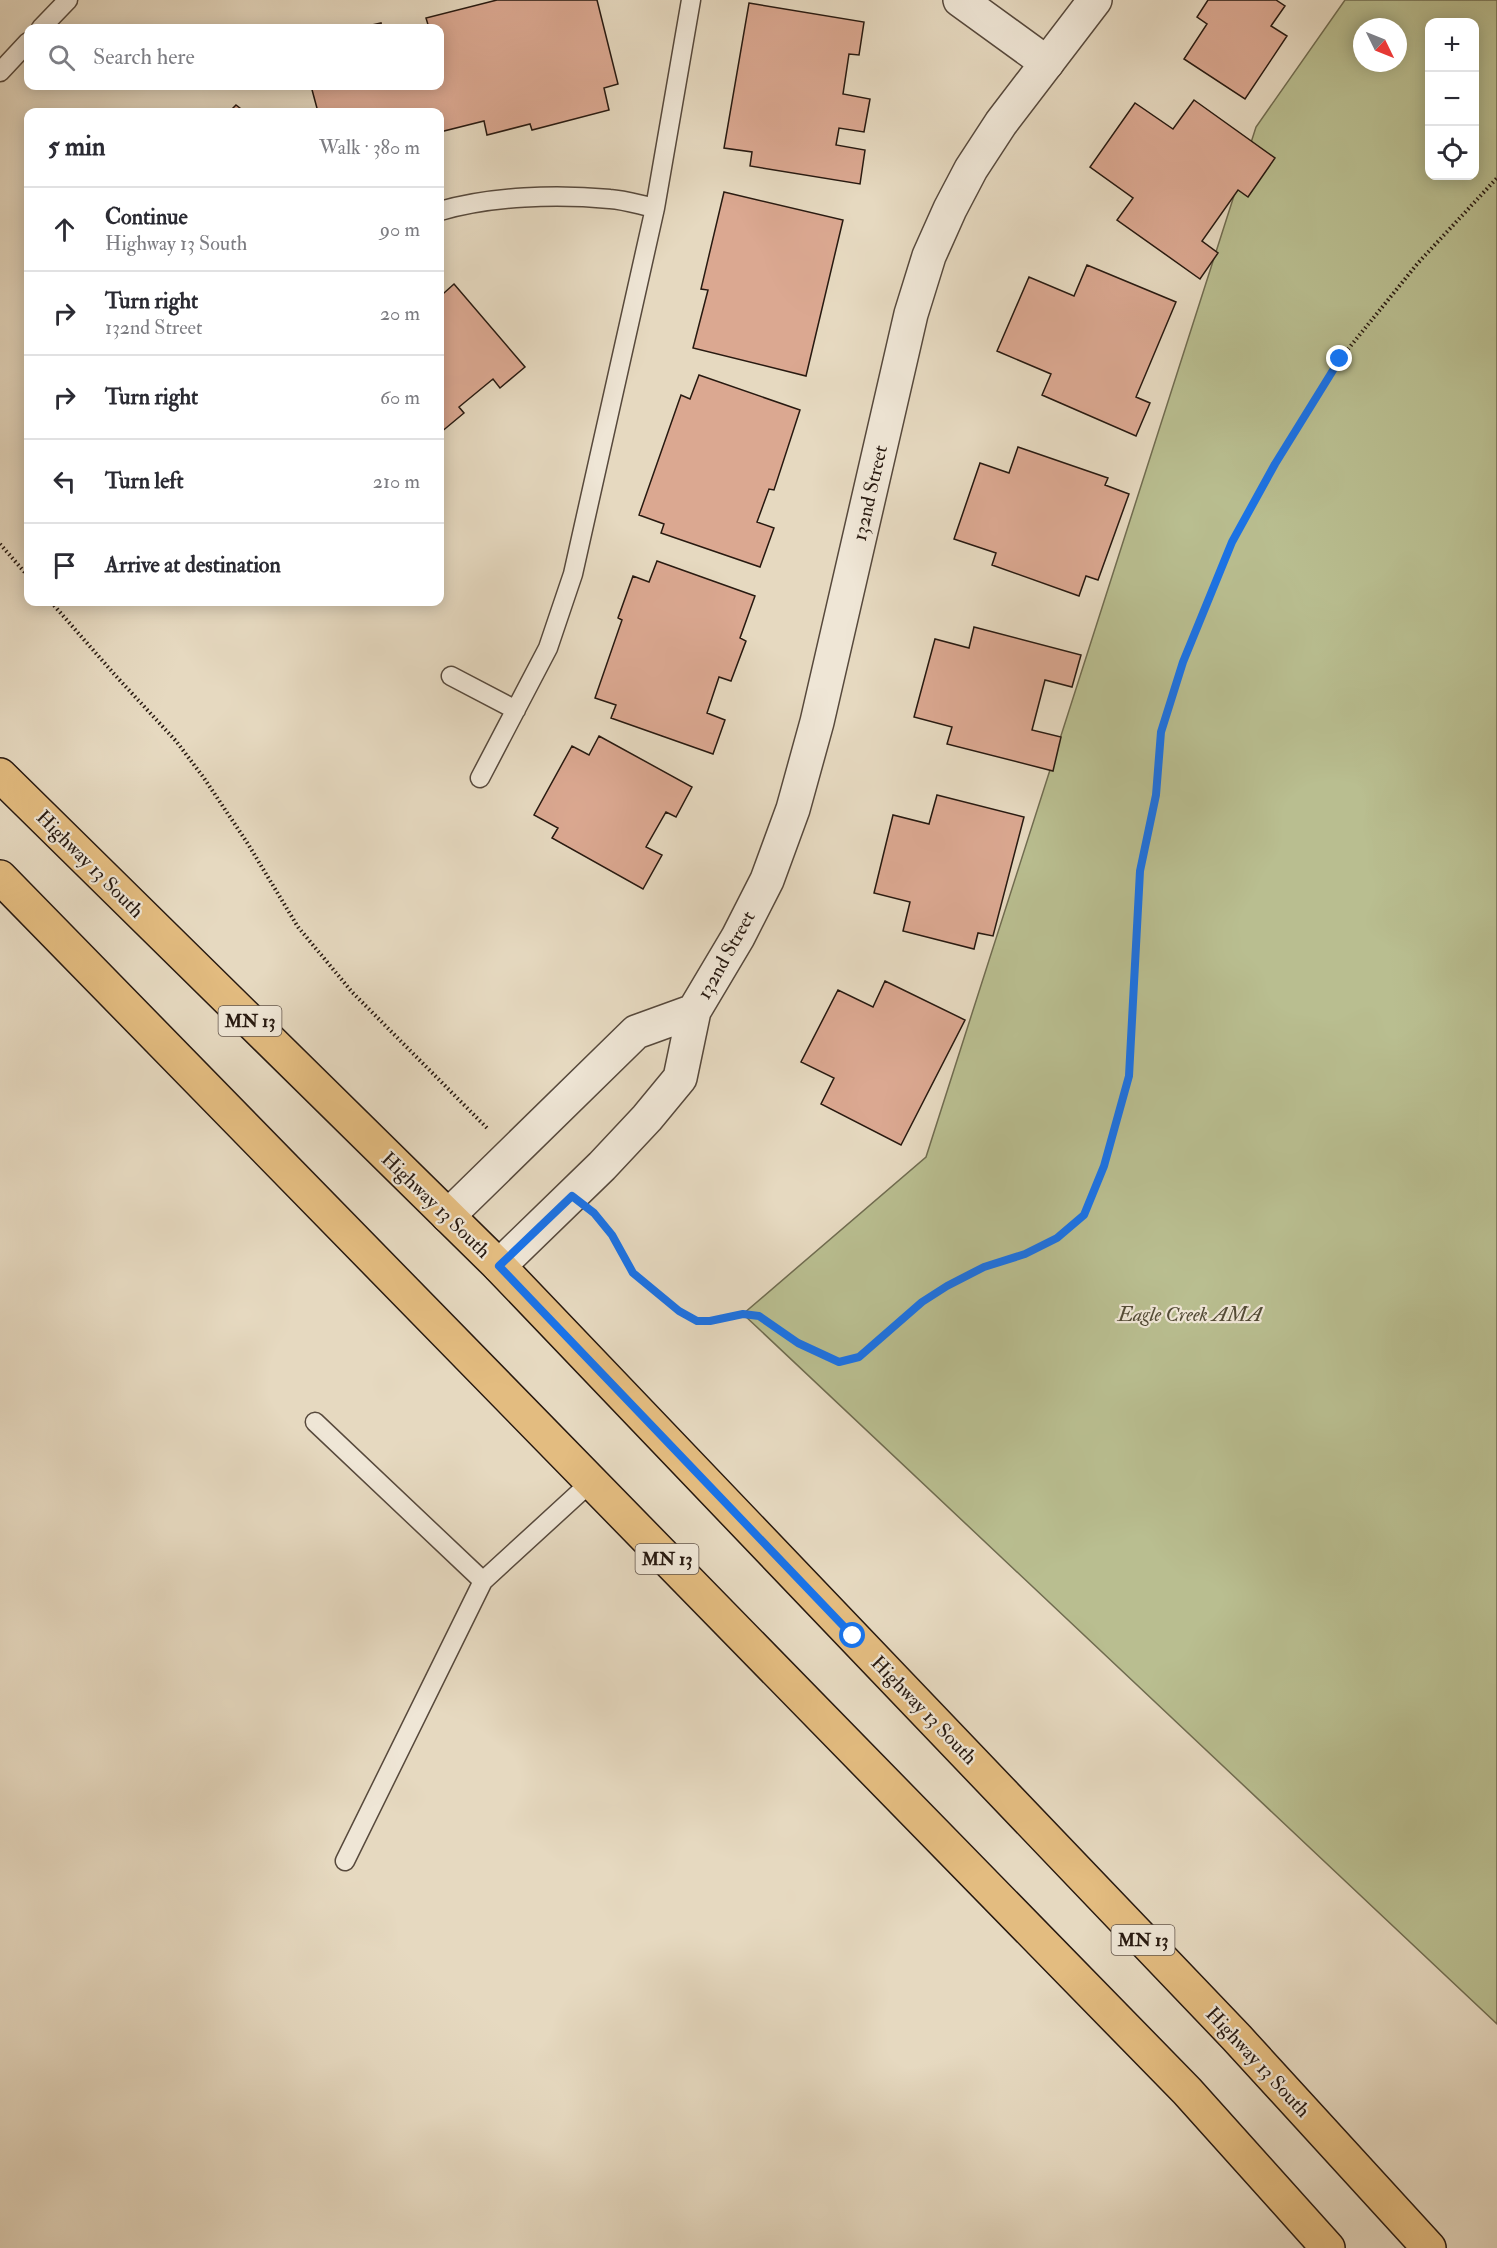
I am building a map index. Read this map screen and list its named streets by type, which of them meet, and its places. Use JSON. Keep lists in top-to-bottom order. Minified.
{"streets":{"main road":["Highway 13 South","MN 13"],"street":["132nd Street"]},"crossings":[["132nd Street","Highway 13 South"]],"parks":["Eagle Creek AMA"],"north":"bottom right","page":{"map_buttons":["+","−"],"search":"Search here","heading":["5 min","Walk · 380 m"],"list":[["Continue","Highway 13 South","90 m"],["Turn right","132nd Street","20 m"],["Turn right","60 m"],["Turn left","210 m"],"Arrive at destination"]}}
